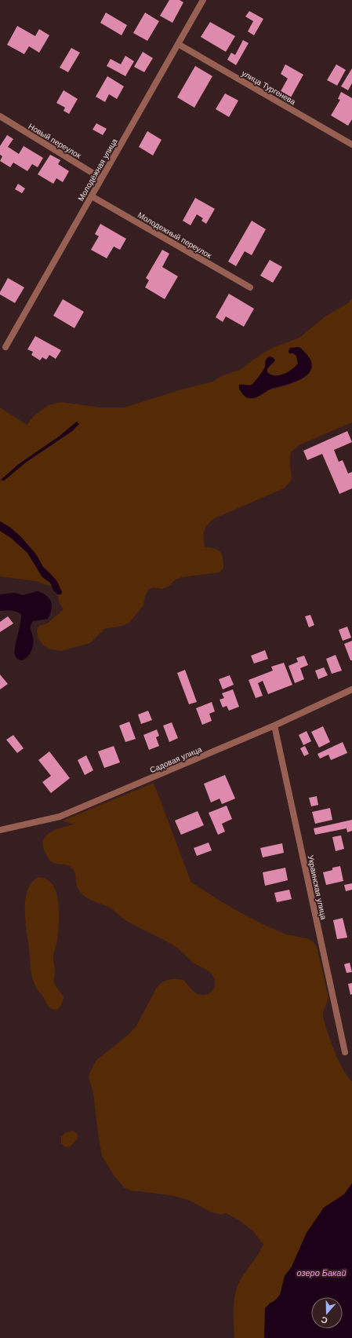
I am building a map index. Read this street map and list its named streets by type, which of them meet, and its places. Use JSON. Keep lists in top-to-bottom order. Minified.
{"streets":{"street":["улица Тургенева","Новый переулок","Молодёжная улица","Молодежный переулок","Садовая улица","Украинская улица"]},"crossings":[["улица Тургенева","Молодёжная улица"],["Новый переулок","Молодёжная улица"],["Молодёжная улица","Молодежный переулок"],["Садовая улица","Украинская улица"]],"water":["озеро Бакай"],"north":"bottom"}
